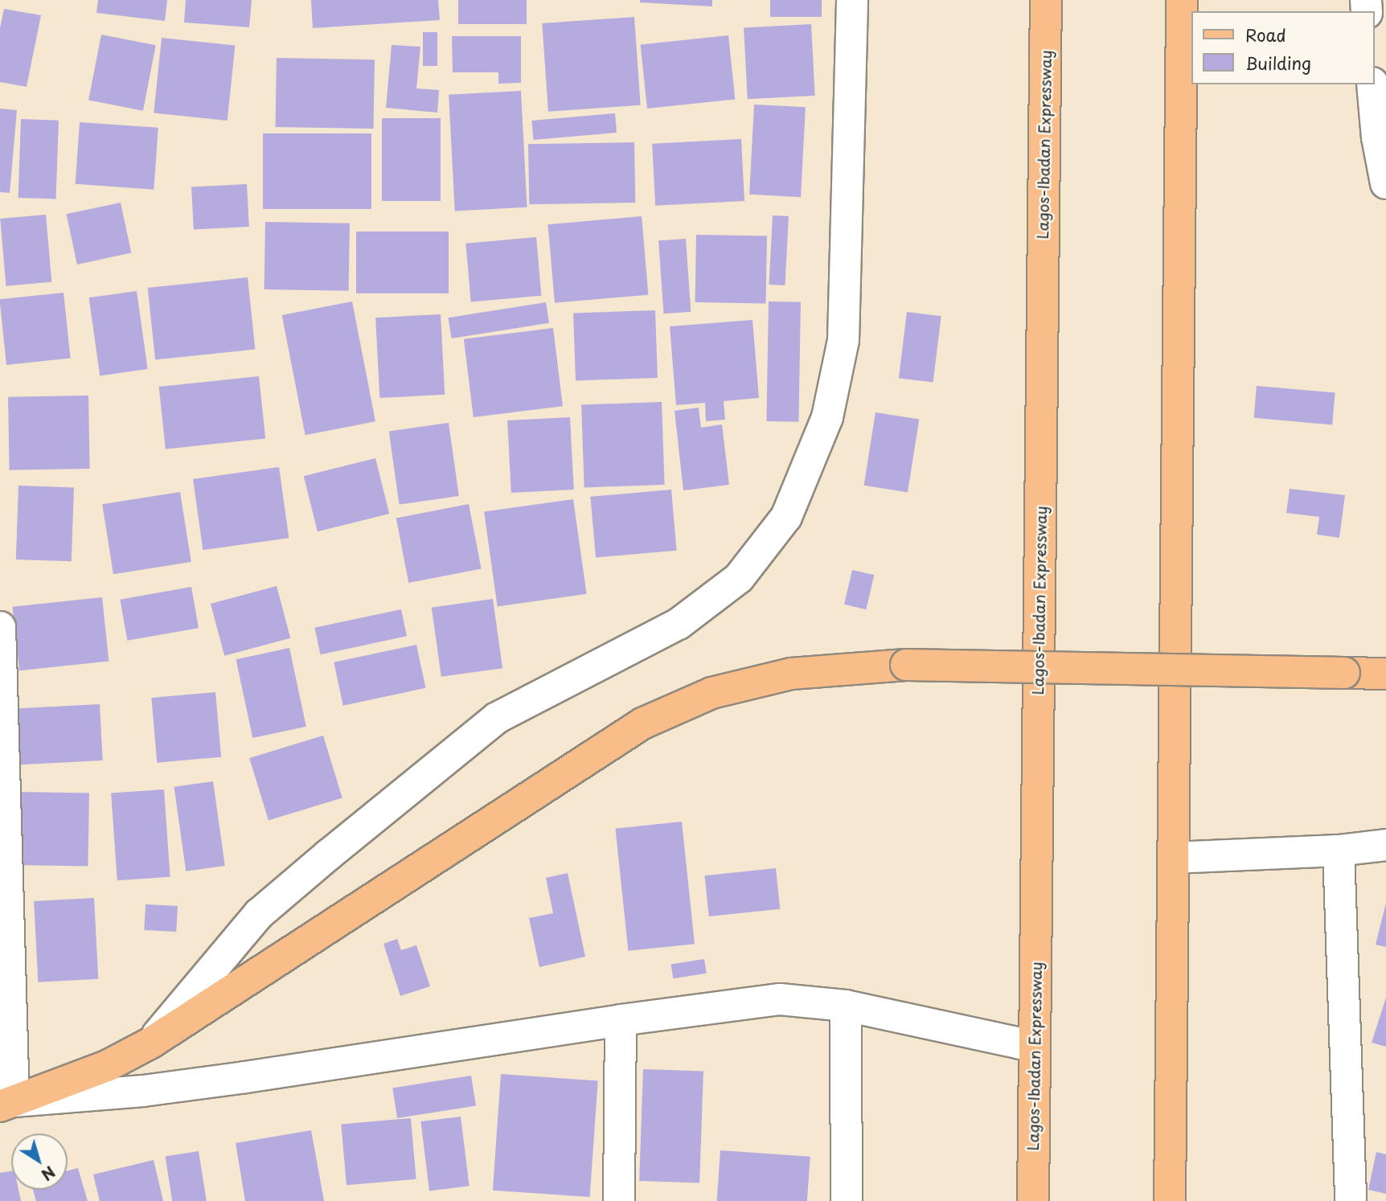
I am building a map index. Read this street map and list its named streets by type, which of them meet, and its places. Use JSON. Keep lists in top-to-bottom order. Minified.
{"streets":{"main road":["Lagos-Ibadan Expressway"]},"legend":["Road","Building"],"north":"bottom right"}
